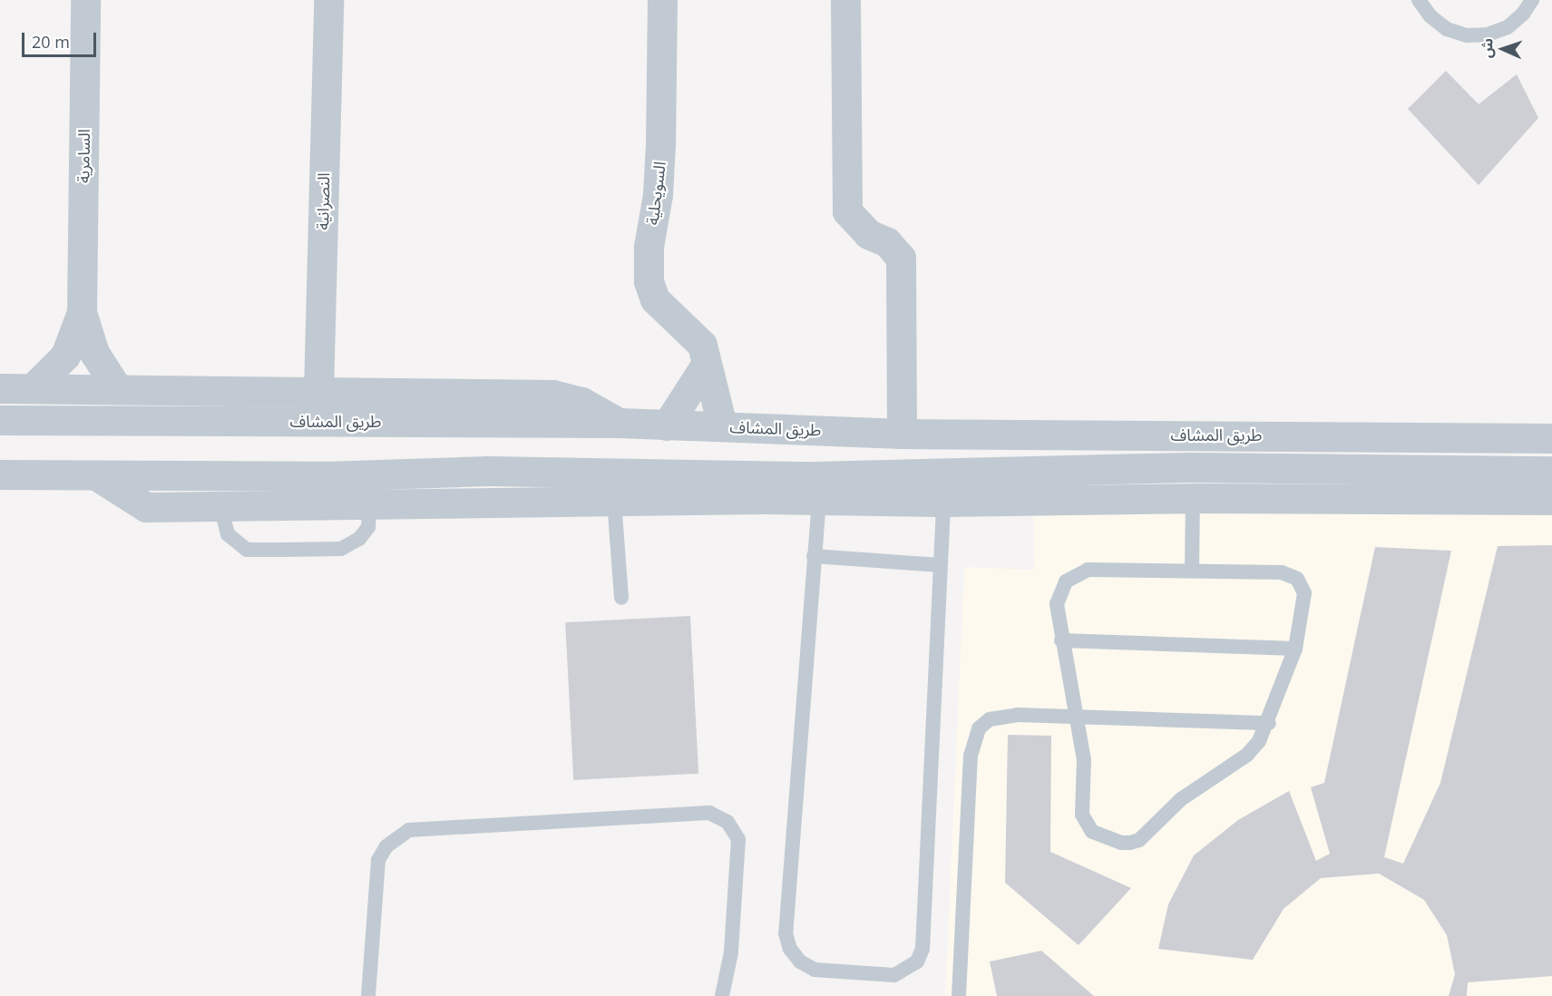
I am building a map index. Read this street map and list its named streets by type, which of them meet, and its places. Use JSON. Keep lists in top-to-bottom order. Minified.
{"streets":{"street":["السامرية","السويحلية","النصرانية","طريق المشاف"]},"crossings":[["السويحلية","طريق المشاف"]],"scale_bar":"20 m","north":"left"}
